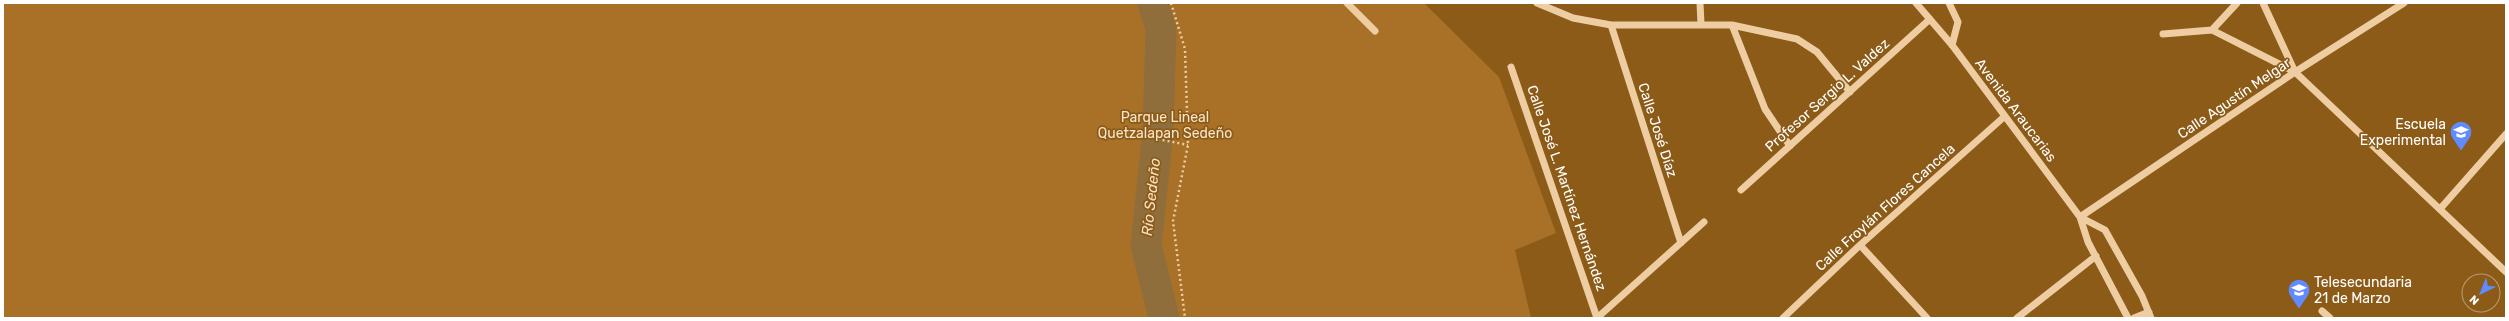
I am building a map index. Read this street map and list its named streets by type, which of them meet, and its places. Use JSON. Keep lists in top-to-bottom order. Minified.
{"streets":{"street":["Profesor Sergio L. Valdez","Calle Agustín Melgar","Avenida Araucarias","Calle José Díaz","Calle José L. Martínez Hernández","Calle Froylán Flores Cancela"]},"crossings":[["Profesor Sergio L. Valdez","Avenida Araucarias"],["Calle Agustín Melgar","Avenida Araucarias"],["Avenida Araucarias","Calle Froylán Flores Cancela"]],"water":["Río Sedeño"],"parks":["Parque Lineal Quetzalapan Sedeño"],"places":{"school or university":["Escuela Experimental","Telesecundaria 21 de Marzo"]},"north":"bottom left"}
